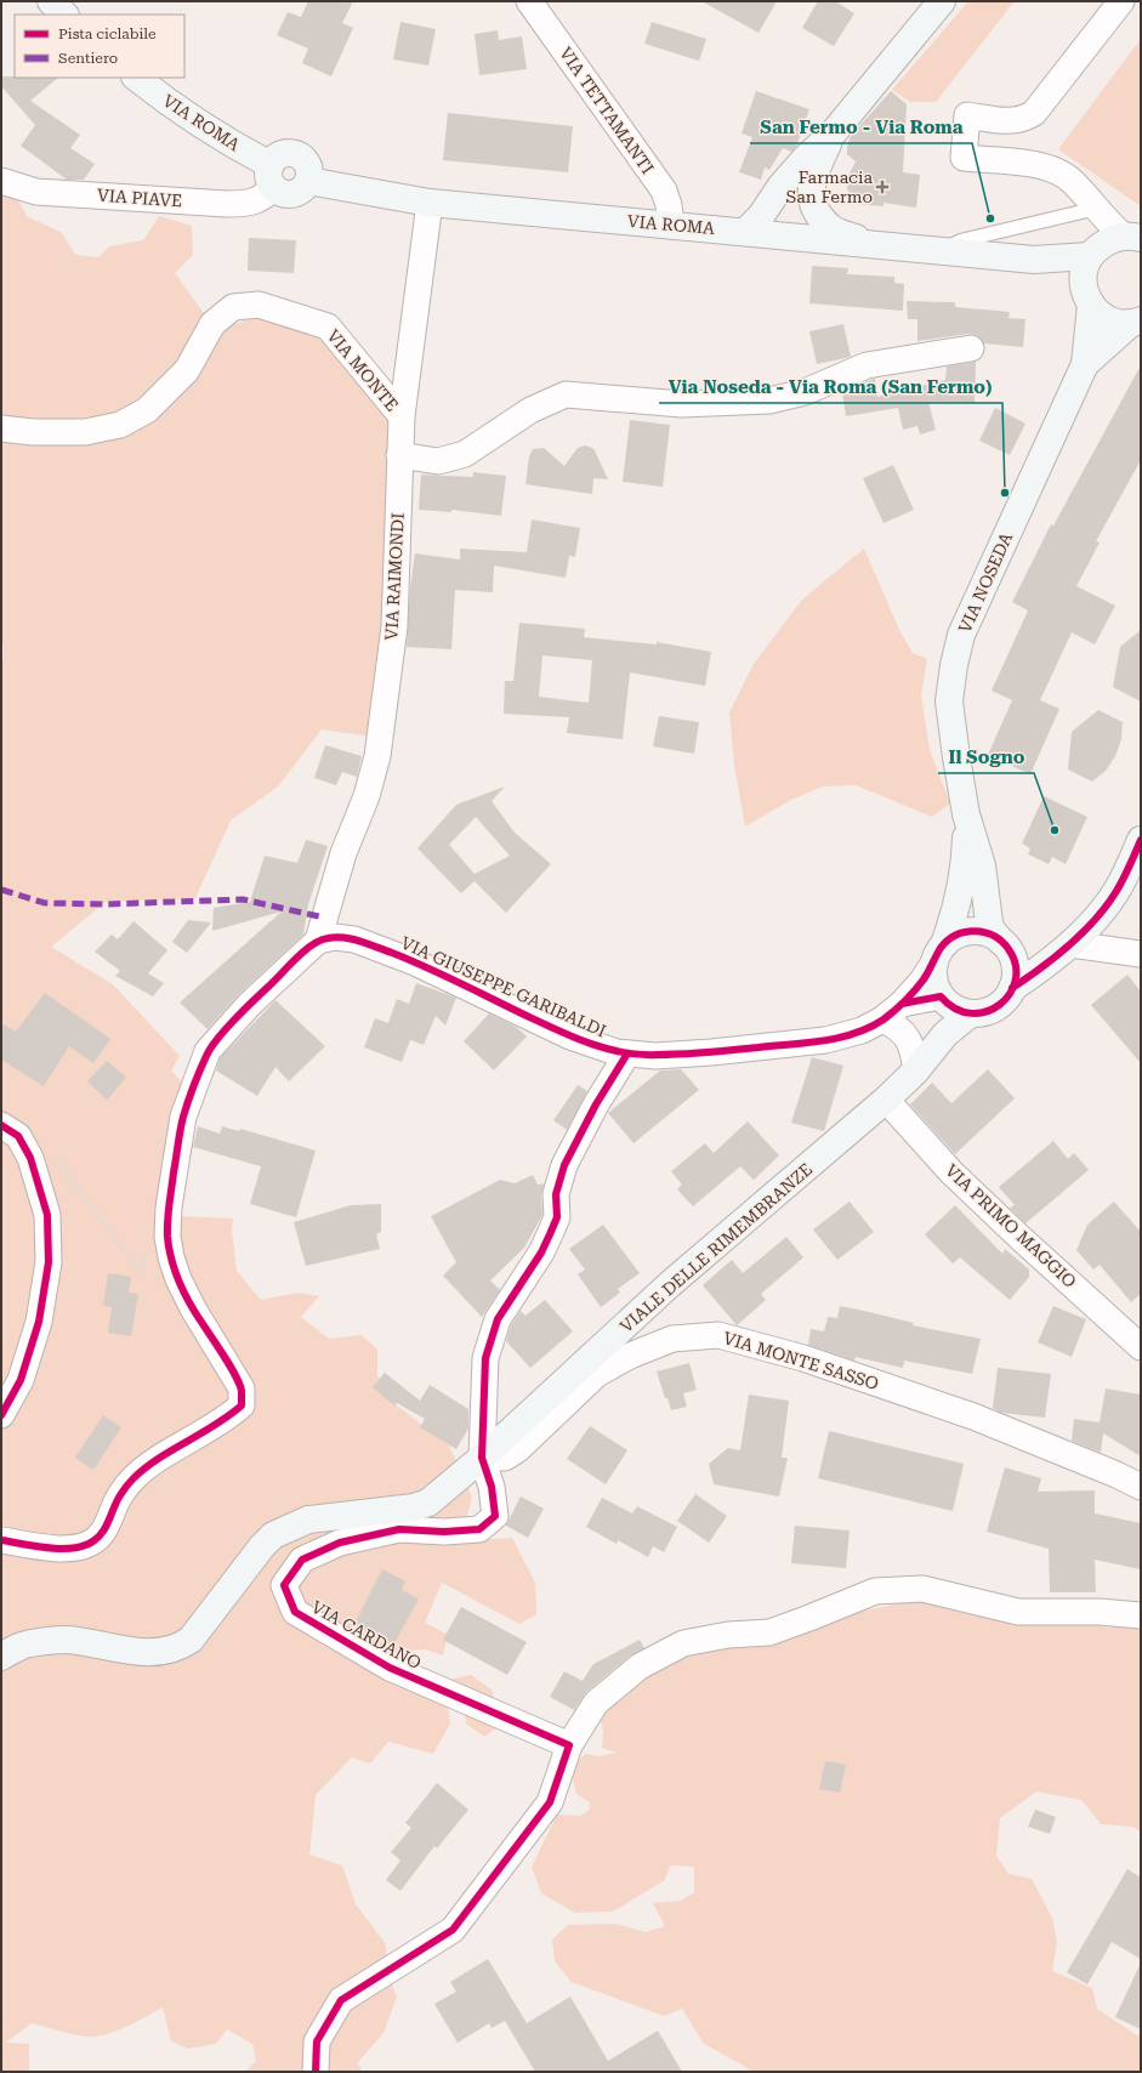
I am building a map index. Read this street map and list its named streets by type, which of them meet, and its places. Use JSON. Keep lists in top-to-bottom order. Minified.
{"streets":{"main road":["VIA ROMA","VIA NOSEDA","VIALE DELLE RIMEMBRANZE"],"street":["VIA TETTAMANTI","VIA PIAVE","VIA MONTE","VIA RAIMONDI","VIA GIUSEPPE GARIBALDI","VIA PRIMO MAGGIO","VIA MONTE SASSO","VIA CARDANO"]},"crossings":[["VIA TETTAMANTI","VIA ROMA"],["VIA ROMA","VIA PIAVE"],["VIA ROMA","VIA RAIMONDI"],["VIA ROMA","VIA NOSEDA"],["VIA MONTE","VIA RAIMONDI"],["VIA RAIMONDI","VIA GIUSEPPE GARIBALDI"],["VIA NOSEDA","VIA GIUSEPPE GARIBALDI"],["VIA NOSEDA","VIALE DELLE RIMEMBRANZE"],["VIA GIUSEPPE GARIBALDI","VIALE DELLE RIMEMBRANZE"],["VIA GIUSEPPE GARIBALDI","VIA CARDANO"],["VIA PRIMO MAGGIO","VIALE DELLE RIMEMBRANZE"],["VIALE DELLE RIMEMBRANZE","VIA MONTE SASSO"],["VIALE DELLE RIMEMBRANZE","VIA CARDANO"],["VIA MONTE SASSO","VIA CARDANO"]],"places":{"health":["Farmacia San Fermo"],"other":["San Fermo - Via Roma","Via Noseda - Via Roma (San Fermo)","Il Sogno"]},"legend":["Pista ciclabile","Sentiero"]}
